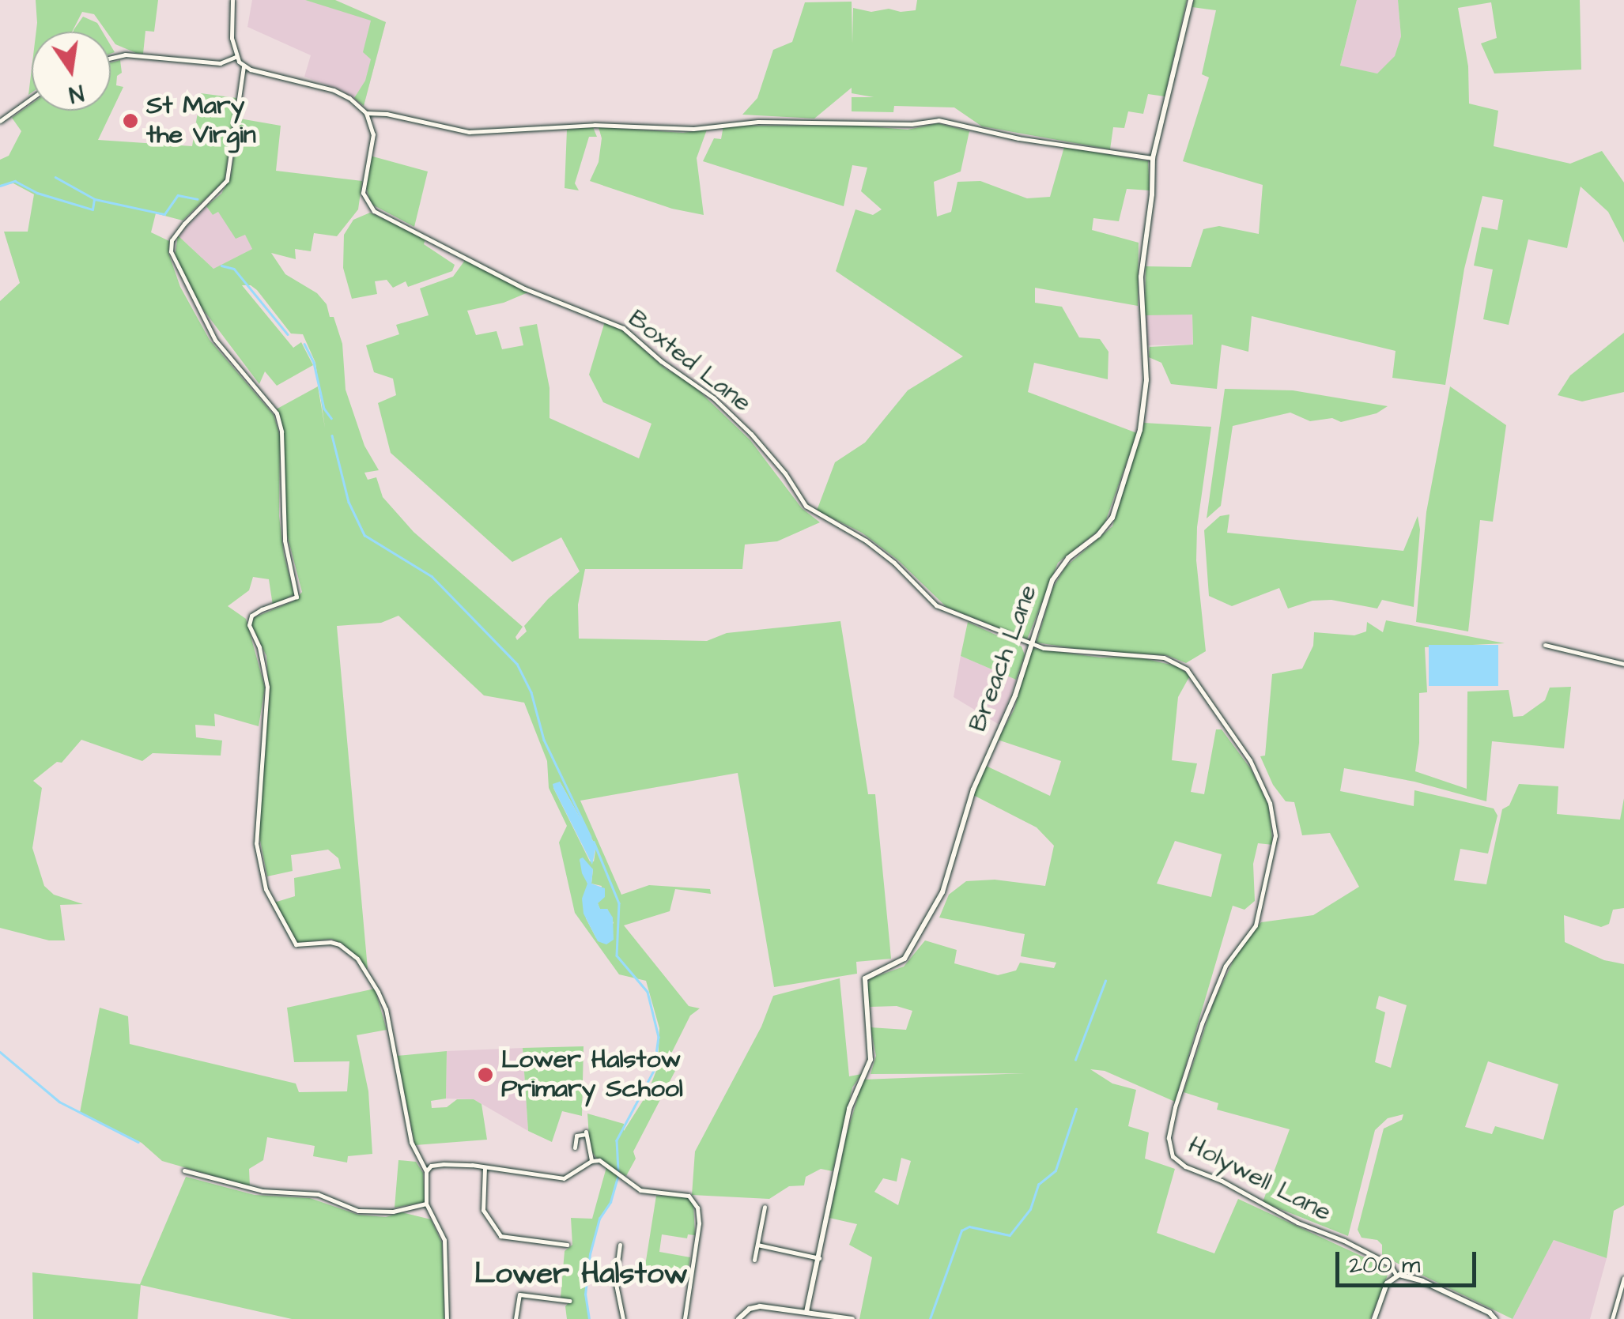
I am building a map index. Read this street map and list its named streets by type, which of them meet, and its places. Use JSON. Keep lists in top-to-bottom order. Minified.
{"streets":{"street":["Boxted Lane","Breach Lane","Holywell Lane"]},"crossings":[["Boxted Lane","Breach Lane"],["Boxted Lane","Holywell Lane"],["Breach Lane","Holywell Lane"]],"districts":["Lower Halstow"],"places":["St Mary the Virgin","Lower Halstow Primary School"],"scale_bar":"200 m","north":"bottom"}
